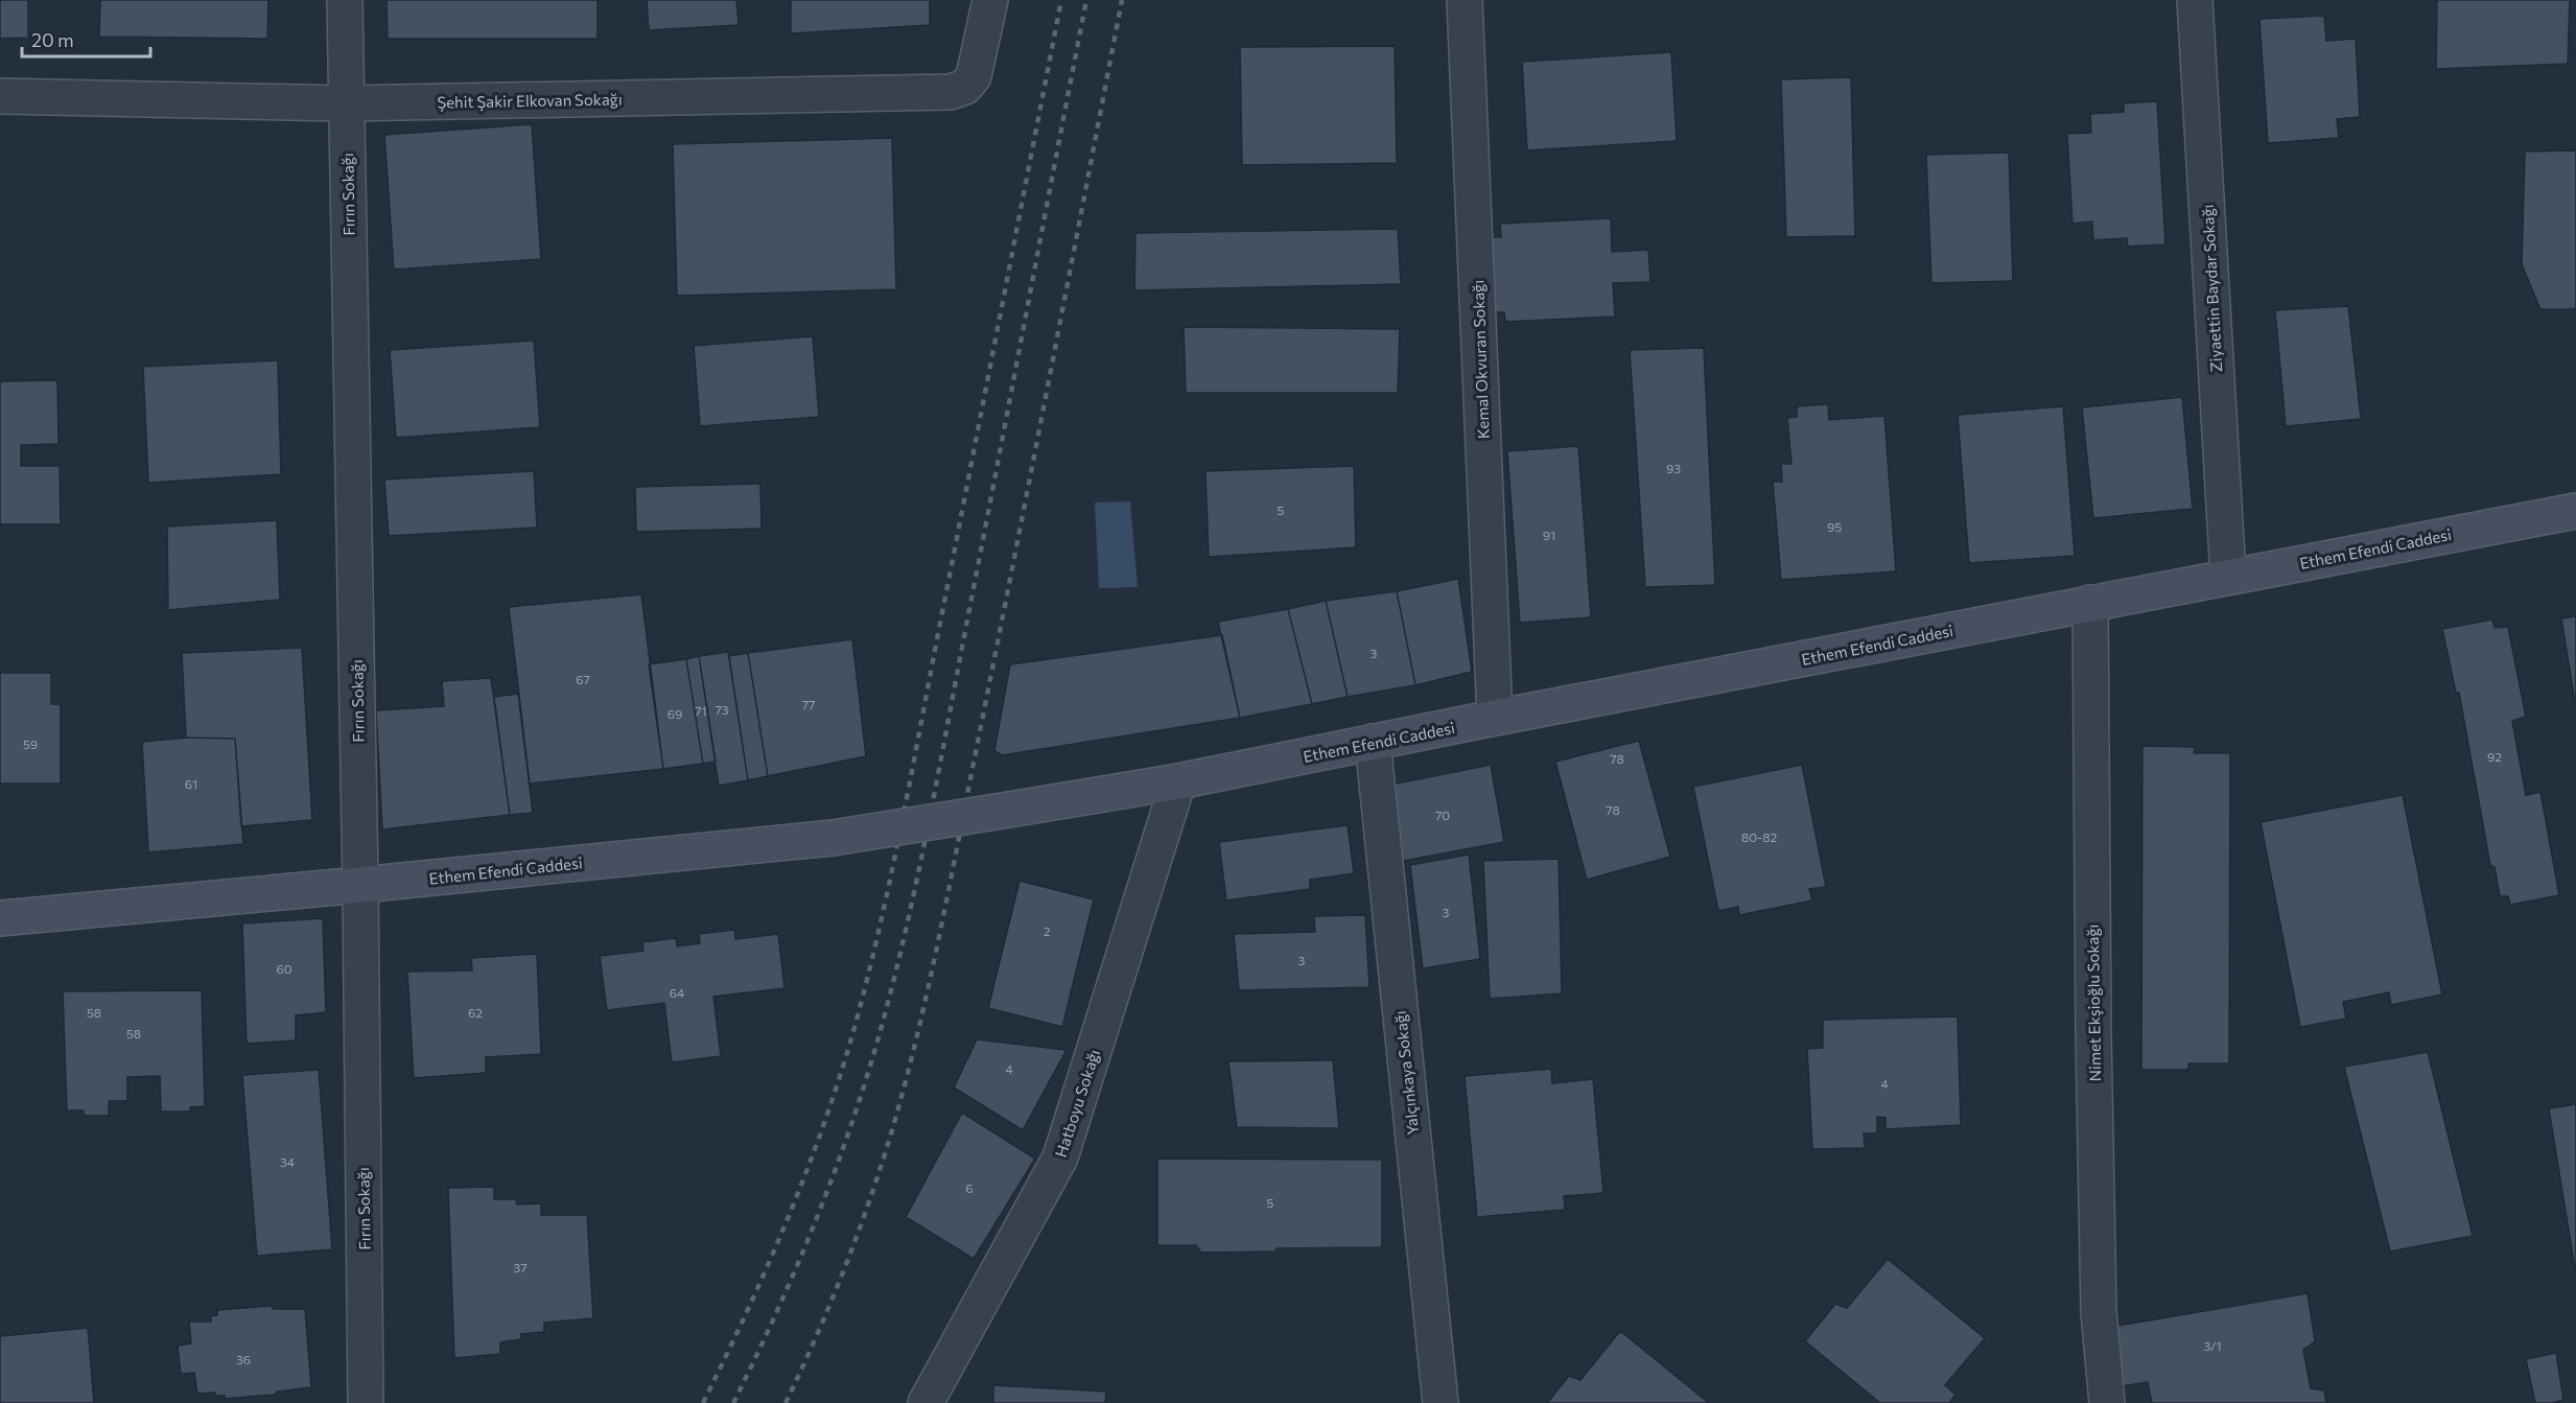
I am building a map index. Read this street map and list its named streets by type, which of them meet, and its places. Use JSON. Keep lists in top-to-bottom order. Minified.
{"streets":{"main road":["Ethem Efendi Caddesi"],"street":["Şehit Şakir Elkovan Sokağı","Fırın Sokağı","Ziyaettin Baydar Sokağı","Kemal Okvuran Sokağı","Nimet Ekşioğlu Sokağı","Yalçınkaya Sokağı","Hatboyu Sokağı"]},"crossings":[["Şehit Şakir Elkovan Sokağı","Fırın Sokağı"],["Fırın Sokağı","Ethem Efendi Caddesi"],["Ziyaettin Baydar Sokağı","Ethem Efendi Caddesi"],["Kemal Okvuran Sokağı","Ethem Efendi Caddesi"],["Ethem Efendi Caddesi","Nimet Ekşioğlu Sokağı"],["Ethem Efendi Caddesi","Yalçınkaya Sokağı"],["Ethem Efendi Caddesi","Hatboyu Sokağı"]],"house_numbers":["93","5","95","91","3","67","77","73","71","69","59","92","78","61","78","70","80-82","3","2","3","60","64","58","62","58","4","4","34","6","5","37","3/1","36"],"scale_bar":"20 m"}
